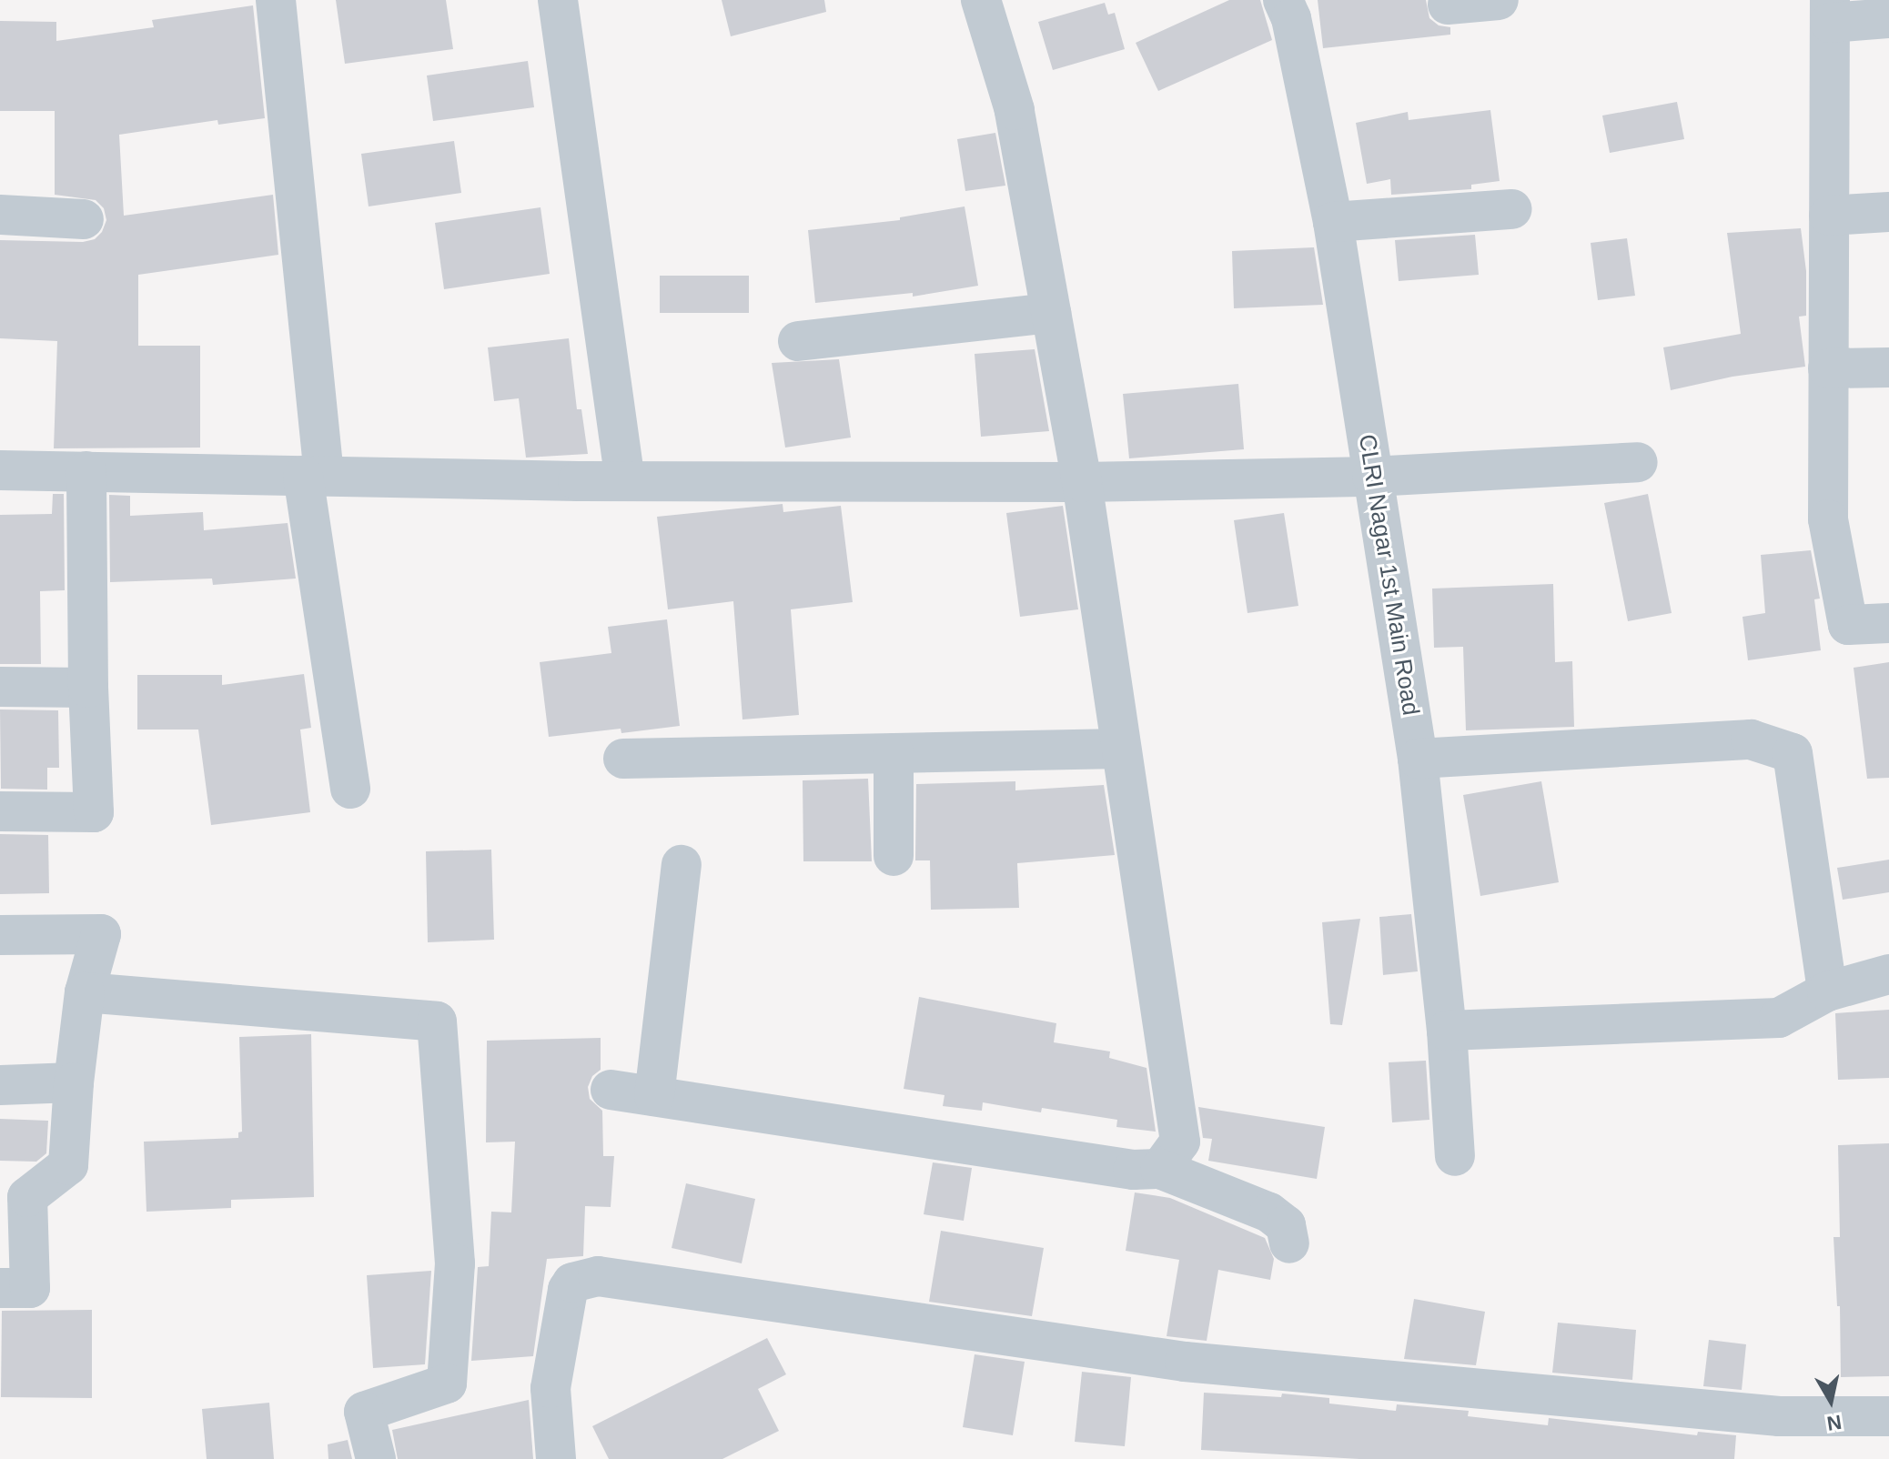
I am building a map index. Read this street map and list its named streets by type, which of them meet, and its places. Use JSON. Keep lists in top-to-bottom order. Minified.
{"streets":{"street":["CLRI Nagar 1st Main Road"]},"north":"bottom"}
